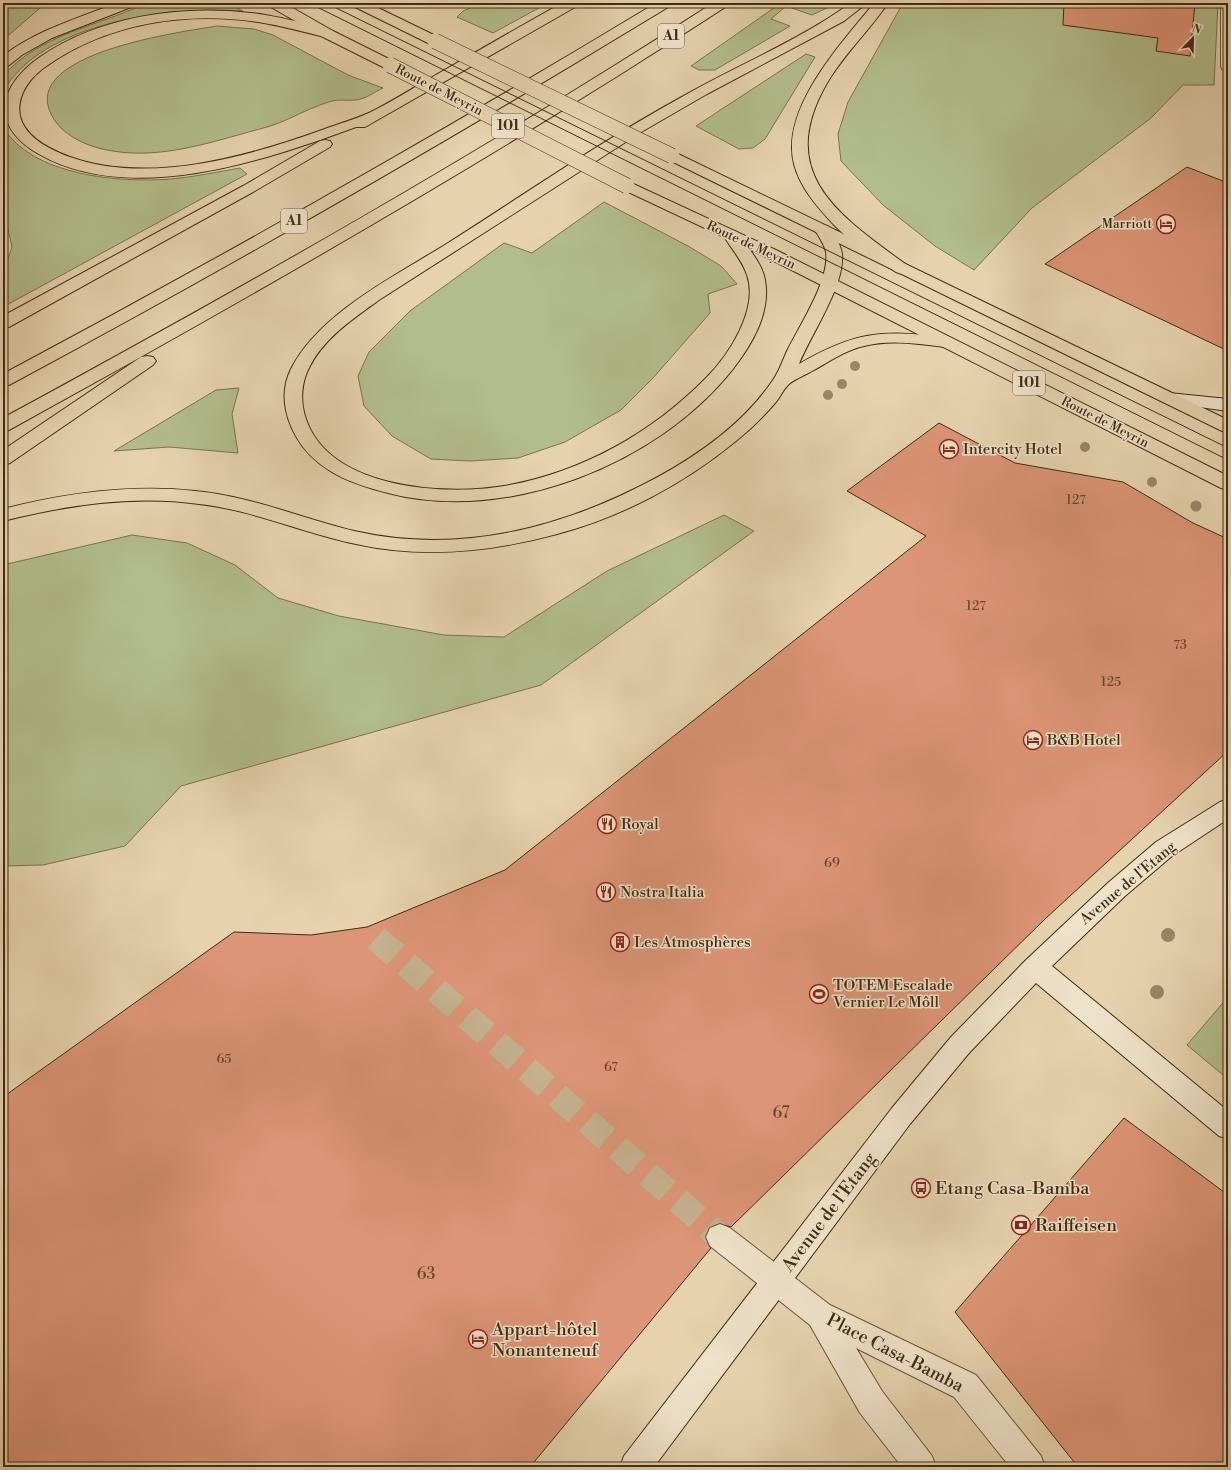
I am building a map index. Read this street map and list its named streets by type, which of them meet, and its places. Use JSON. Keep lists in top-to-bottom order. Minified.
{"streets":{"main road":["A1","Route de Meyrin","101"],"street":["Avenue de l'Etang","Place Casa-Bamba"]},"crossings":[["Avenue de l'Etang","Place Casa-Bamba"]],"places":{"hotel":["Marriott","Intercity Hotel","B&B Hotel","Appart-hôtel Nonanteneuf"],"restaurant":["Royal","Nostra Italia"],"building":["Les Atmosphères"],"sports":["TOTEM Escalade Vernier Le Môll"],"bus stop":["Etang Casa-Bamba"],"bank":["Raiffeisen"]},"house_numbers":["127","127","73","125","69","65","67","67","63"],"north":"top right"}
